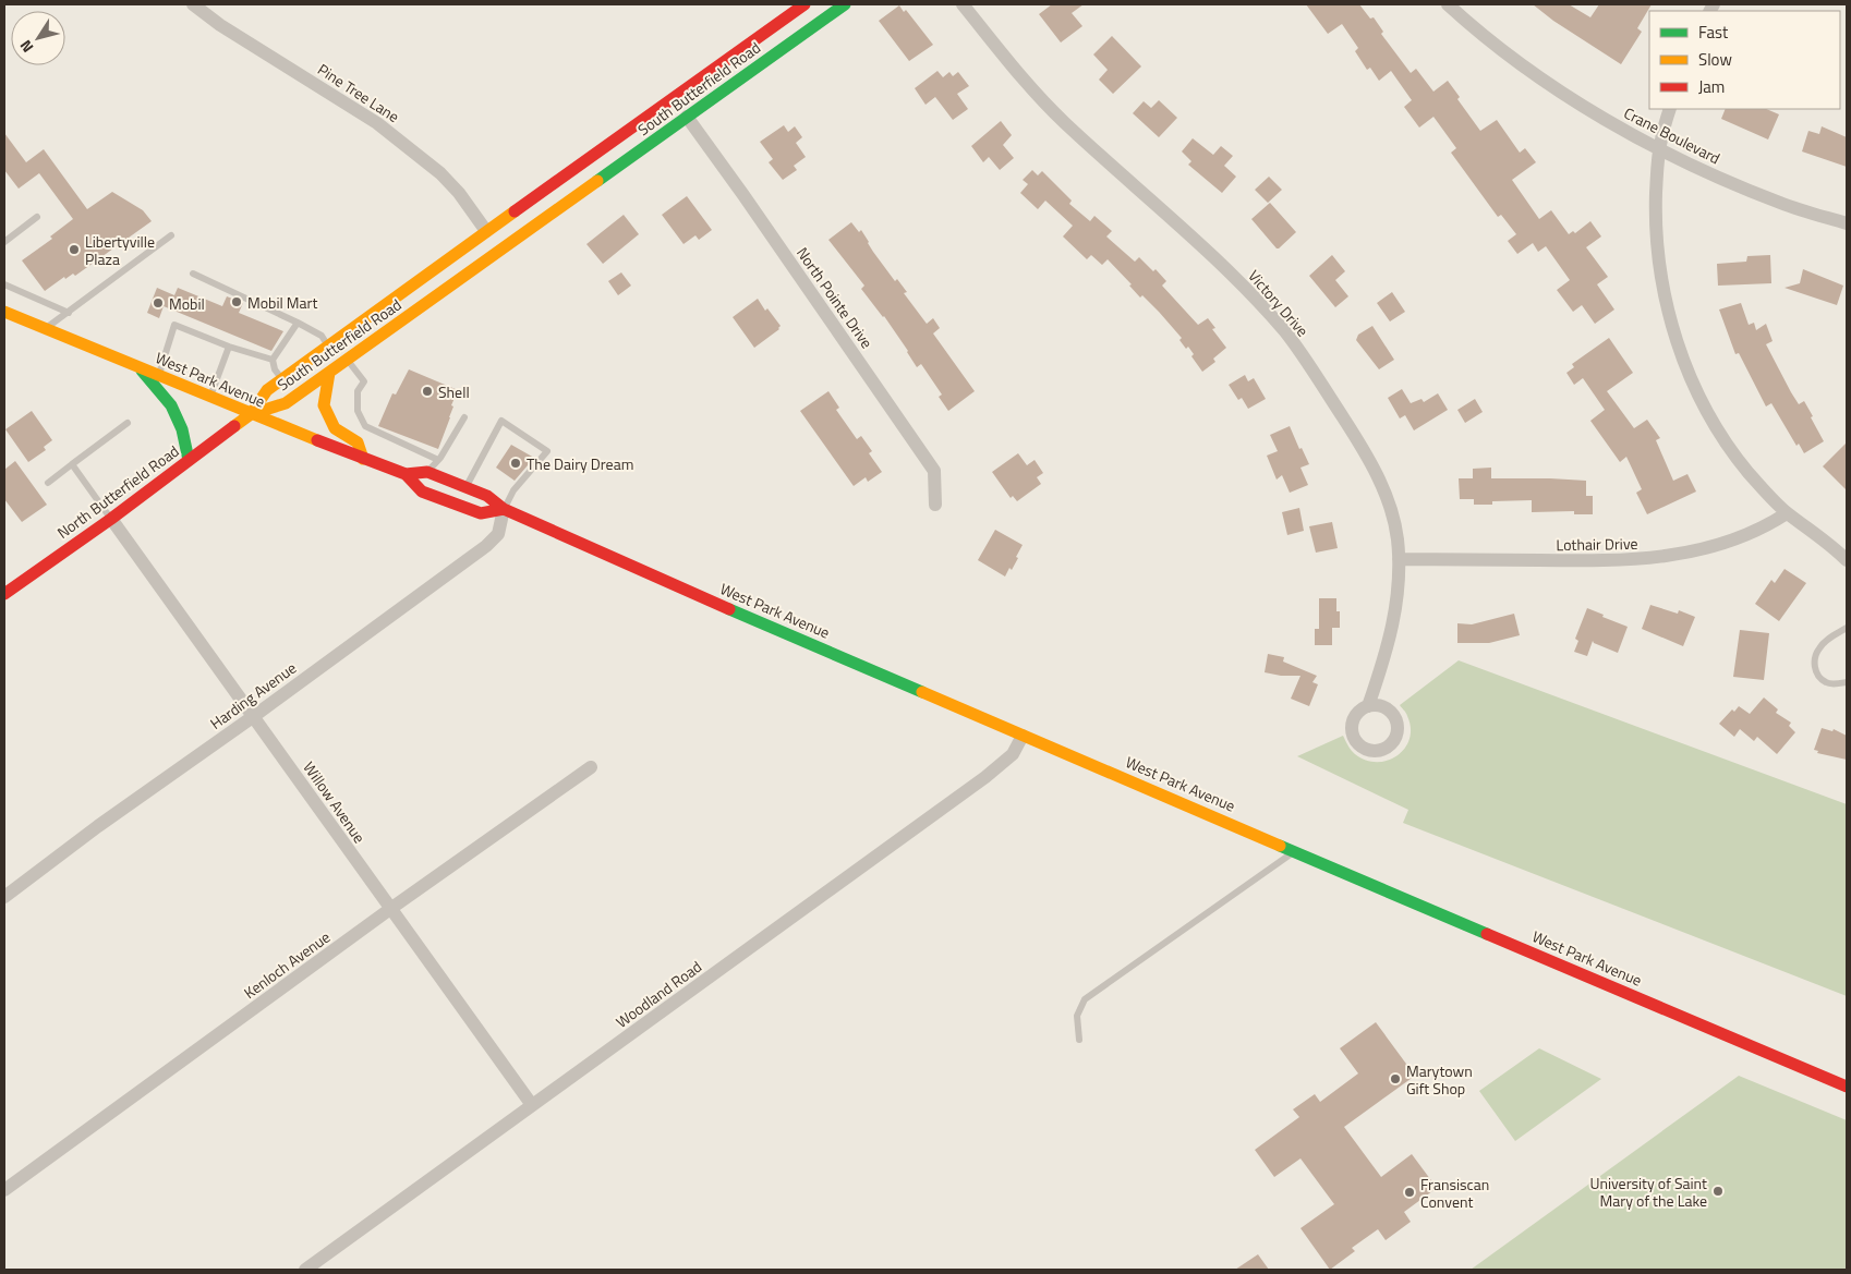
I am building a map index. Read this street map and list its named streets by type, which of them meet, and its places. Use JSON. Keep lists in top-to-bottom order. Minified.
{"streets":{"main road":["South Butterfield Road","West Park Avenue","North Butterfield Road"],"street":["Pine Tree Lane","Crane Boulevard","North Pointe Drive","Victory Drive","Lothair Drive","Harding Avenue","Willow Avenue","Kenloch Avenue","Woodland Road"]},"crossings":[["South Butterfield Road","Pine Tree Lane"],["South Butterfield Road","North Pointe Drive"],["South Butterfield Road","West Park Avenue"],["South Butterfield Road","North Butterfield Road"],["Victory Drive","Lothair Drive"],["West Park Avenue","North Butterfield Road"],["West Park Avenue","Harding Avenue"],["West Park Avenue","Woodland Road"],["North Butterfield Road","Willow Avenue"],["Harding Avenue","Willow Avenue"],["Willow Avenue","Kenloch Avenue"],["Willow Avenue","Woodland Road"]],"places":["Libertyville Plaza","Mobil Mart","Mobil","Shell","The Dairy Dream","Marytown Gift Shop","University of Saint Mary of the Lake","Fransiscan Convent"],"legend":["Fast","Slow","Jam"],"north":"bottom left"}
